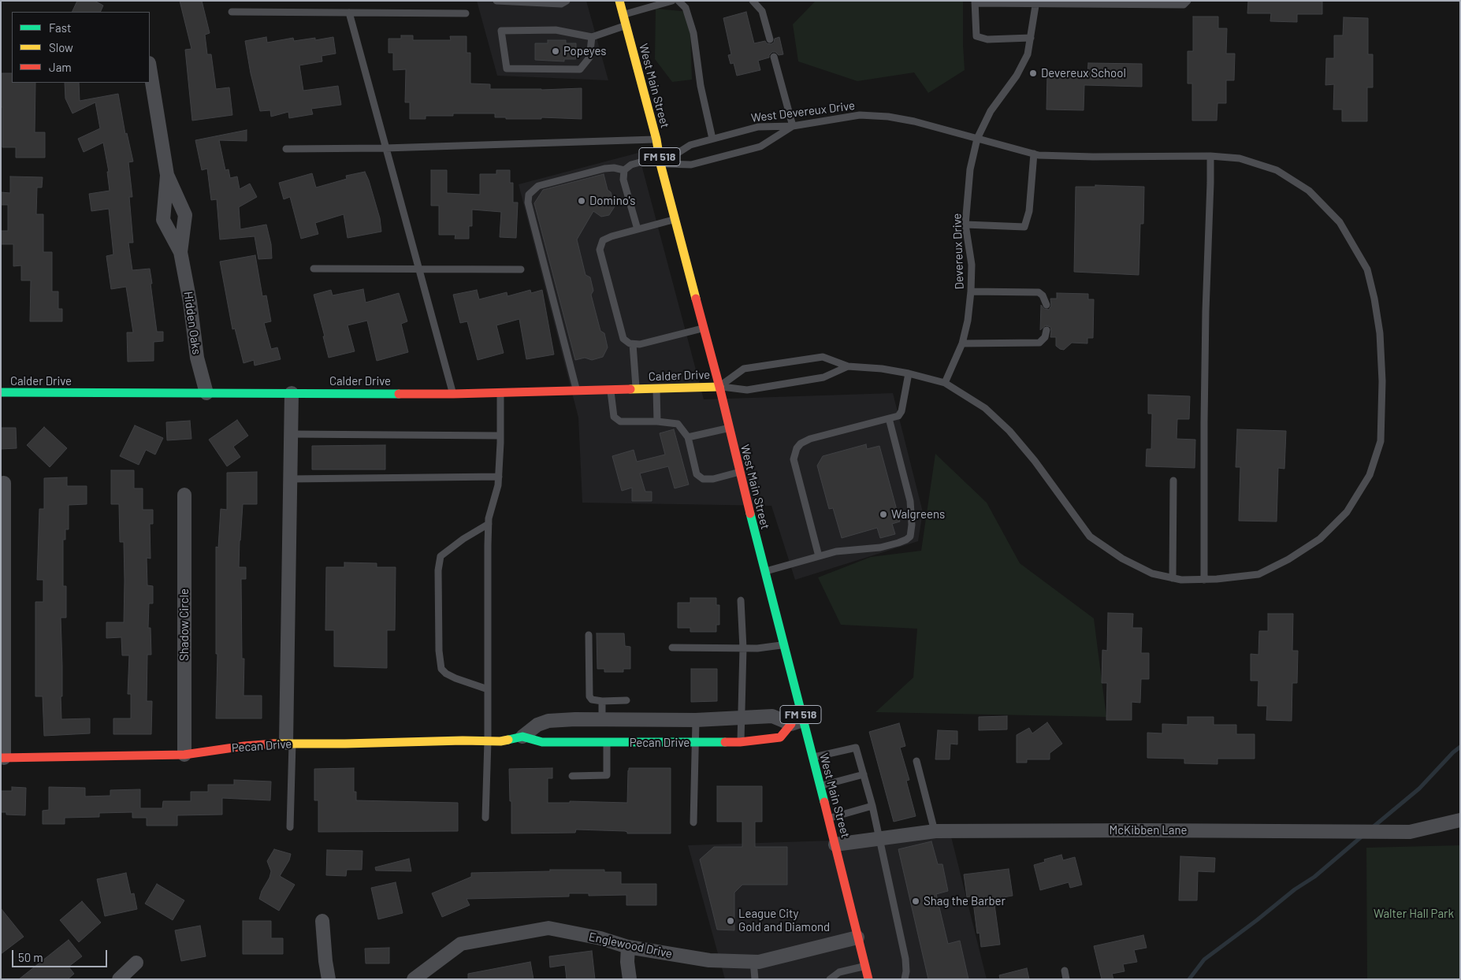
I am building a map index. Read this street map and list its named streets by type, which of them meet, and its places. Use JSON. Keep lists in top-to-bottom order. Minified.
{"streets":{"street":["West Main Street","FM 518","Hidden Oaks","Calder Drive","Shadow Circle","Pecan Drive","McKibben Lane","Englewood Drive"],"lane":["West Devereux Drive","Devereux Drive"]},"crossings":[["West Main Street","West Devereux Drive"],["West Main Street","Calder Drive"],["West Main Street","Pecan Drive"],["West Main Street","McKibben Lane"],["West Main Street","Englewood Drive"],["West Devereux Drive","Devereux Drive"],["Hidden Oaks","Calder Drive"],["Shadow Circle","Pecan Drive"]],"parks":["Walter Hall Park"],"places":["Popeyes","Devereux School","Domino's","Walgreens","Shag the Barber","League City Gold and Diamond"],"legend":["Fast","Slow","Jam"],"scale_bar":"50 m"}
